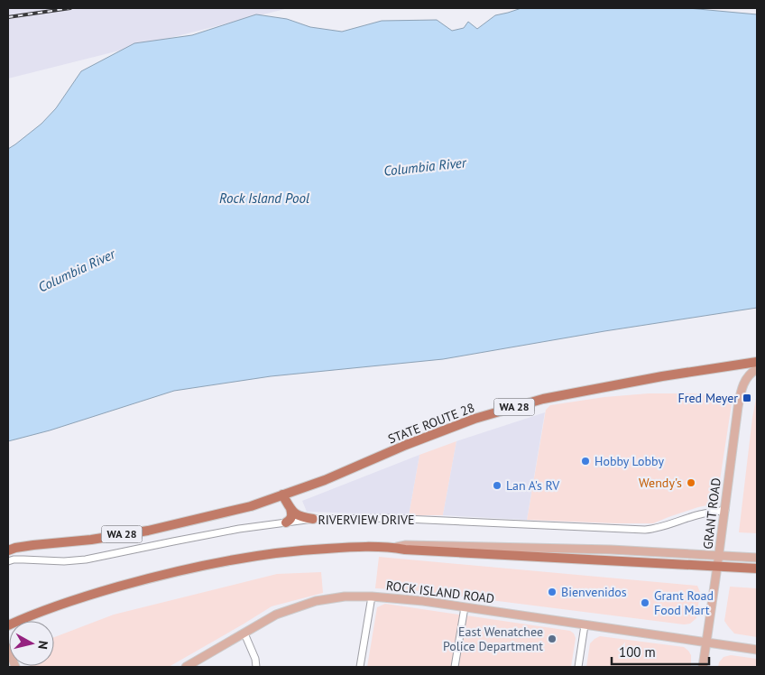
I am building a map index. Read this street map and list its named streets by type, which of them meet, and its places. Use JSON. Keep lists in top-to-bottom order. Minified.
{"streets":{"highway":["WA 28","STATE ROUTE 28"],"main road":["GRANT ROAD","ROCK ISLAND ROAD"],"street":["RIVERVIEW DRIVE"]},"crossings":[["GRANT ROAD","RIVERVIEW DRIVE"],["GRANT ROAD","ROCK ISLAND ROAD"]],"water":["Columbia River","Rock Island Pool"],"places":{"transit":["Fred Meyer"],"other":["Hobby Lobby","Wendy's","Lan A's RV","Bienvenidos","Grant Road Food Mart","East Wenatchee Police Department"]},"scale_bar":"100 m","north":"right"}
